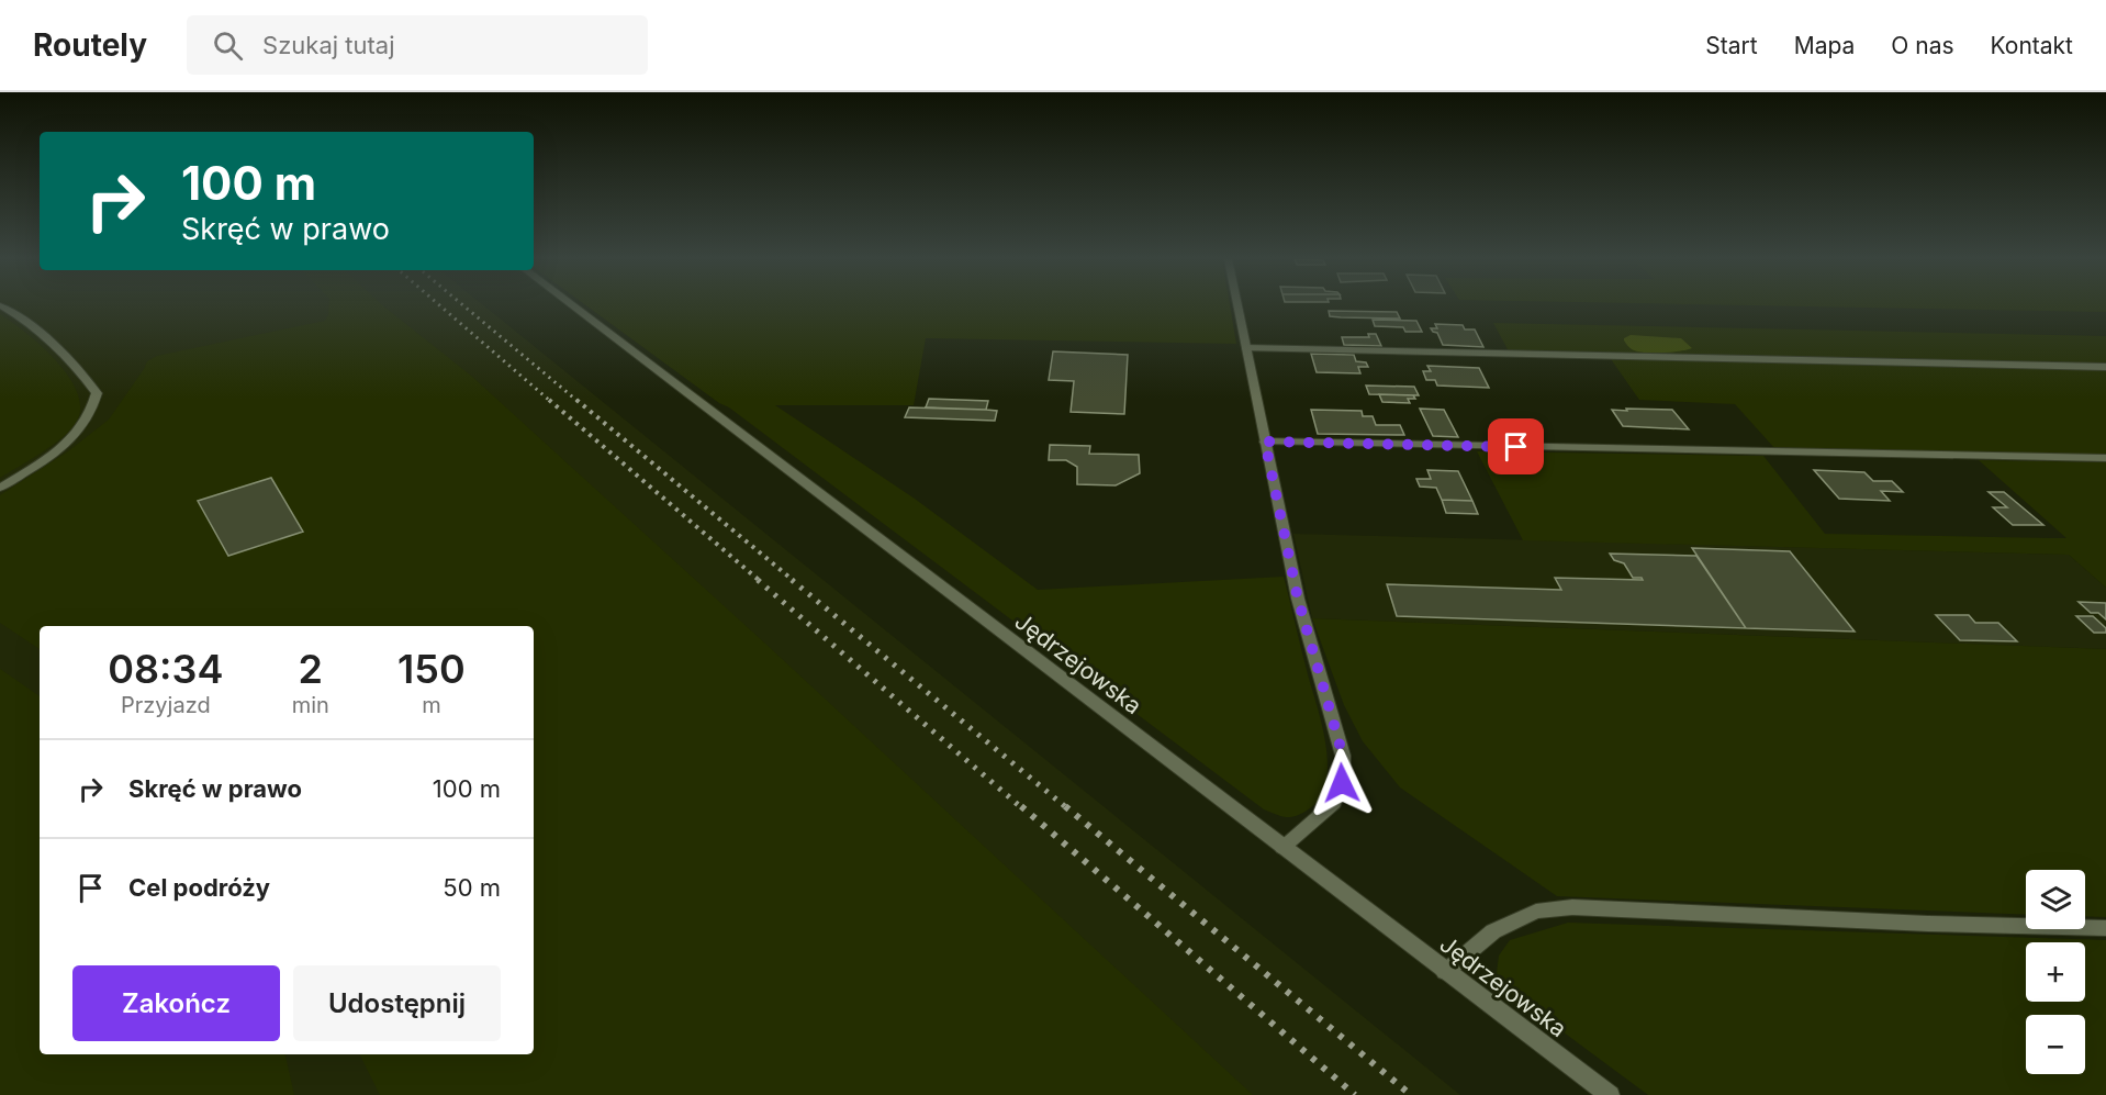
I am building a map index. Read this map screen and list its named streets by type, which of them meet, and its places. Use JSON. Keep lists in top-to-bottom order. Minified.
{"streets":{"street":["Jędrzejowska"]},"page":{"header":"Routely","search":"Szukaj tutaj","nav":["Start","Mapa","O nas","Kontakt"],"turn":["100 m","Skręć w prawo"],"eta":["08:34","Przyjazd","2","min","150","m"],"list":[{"name":"Skręć w prawo","value":"100 m"},{"name":"Cel podróży","value":"50 m"}],"map_buttons":["+","−"],"buttons":["Zakończ","Udostępnij"]}}
